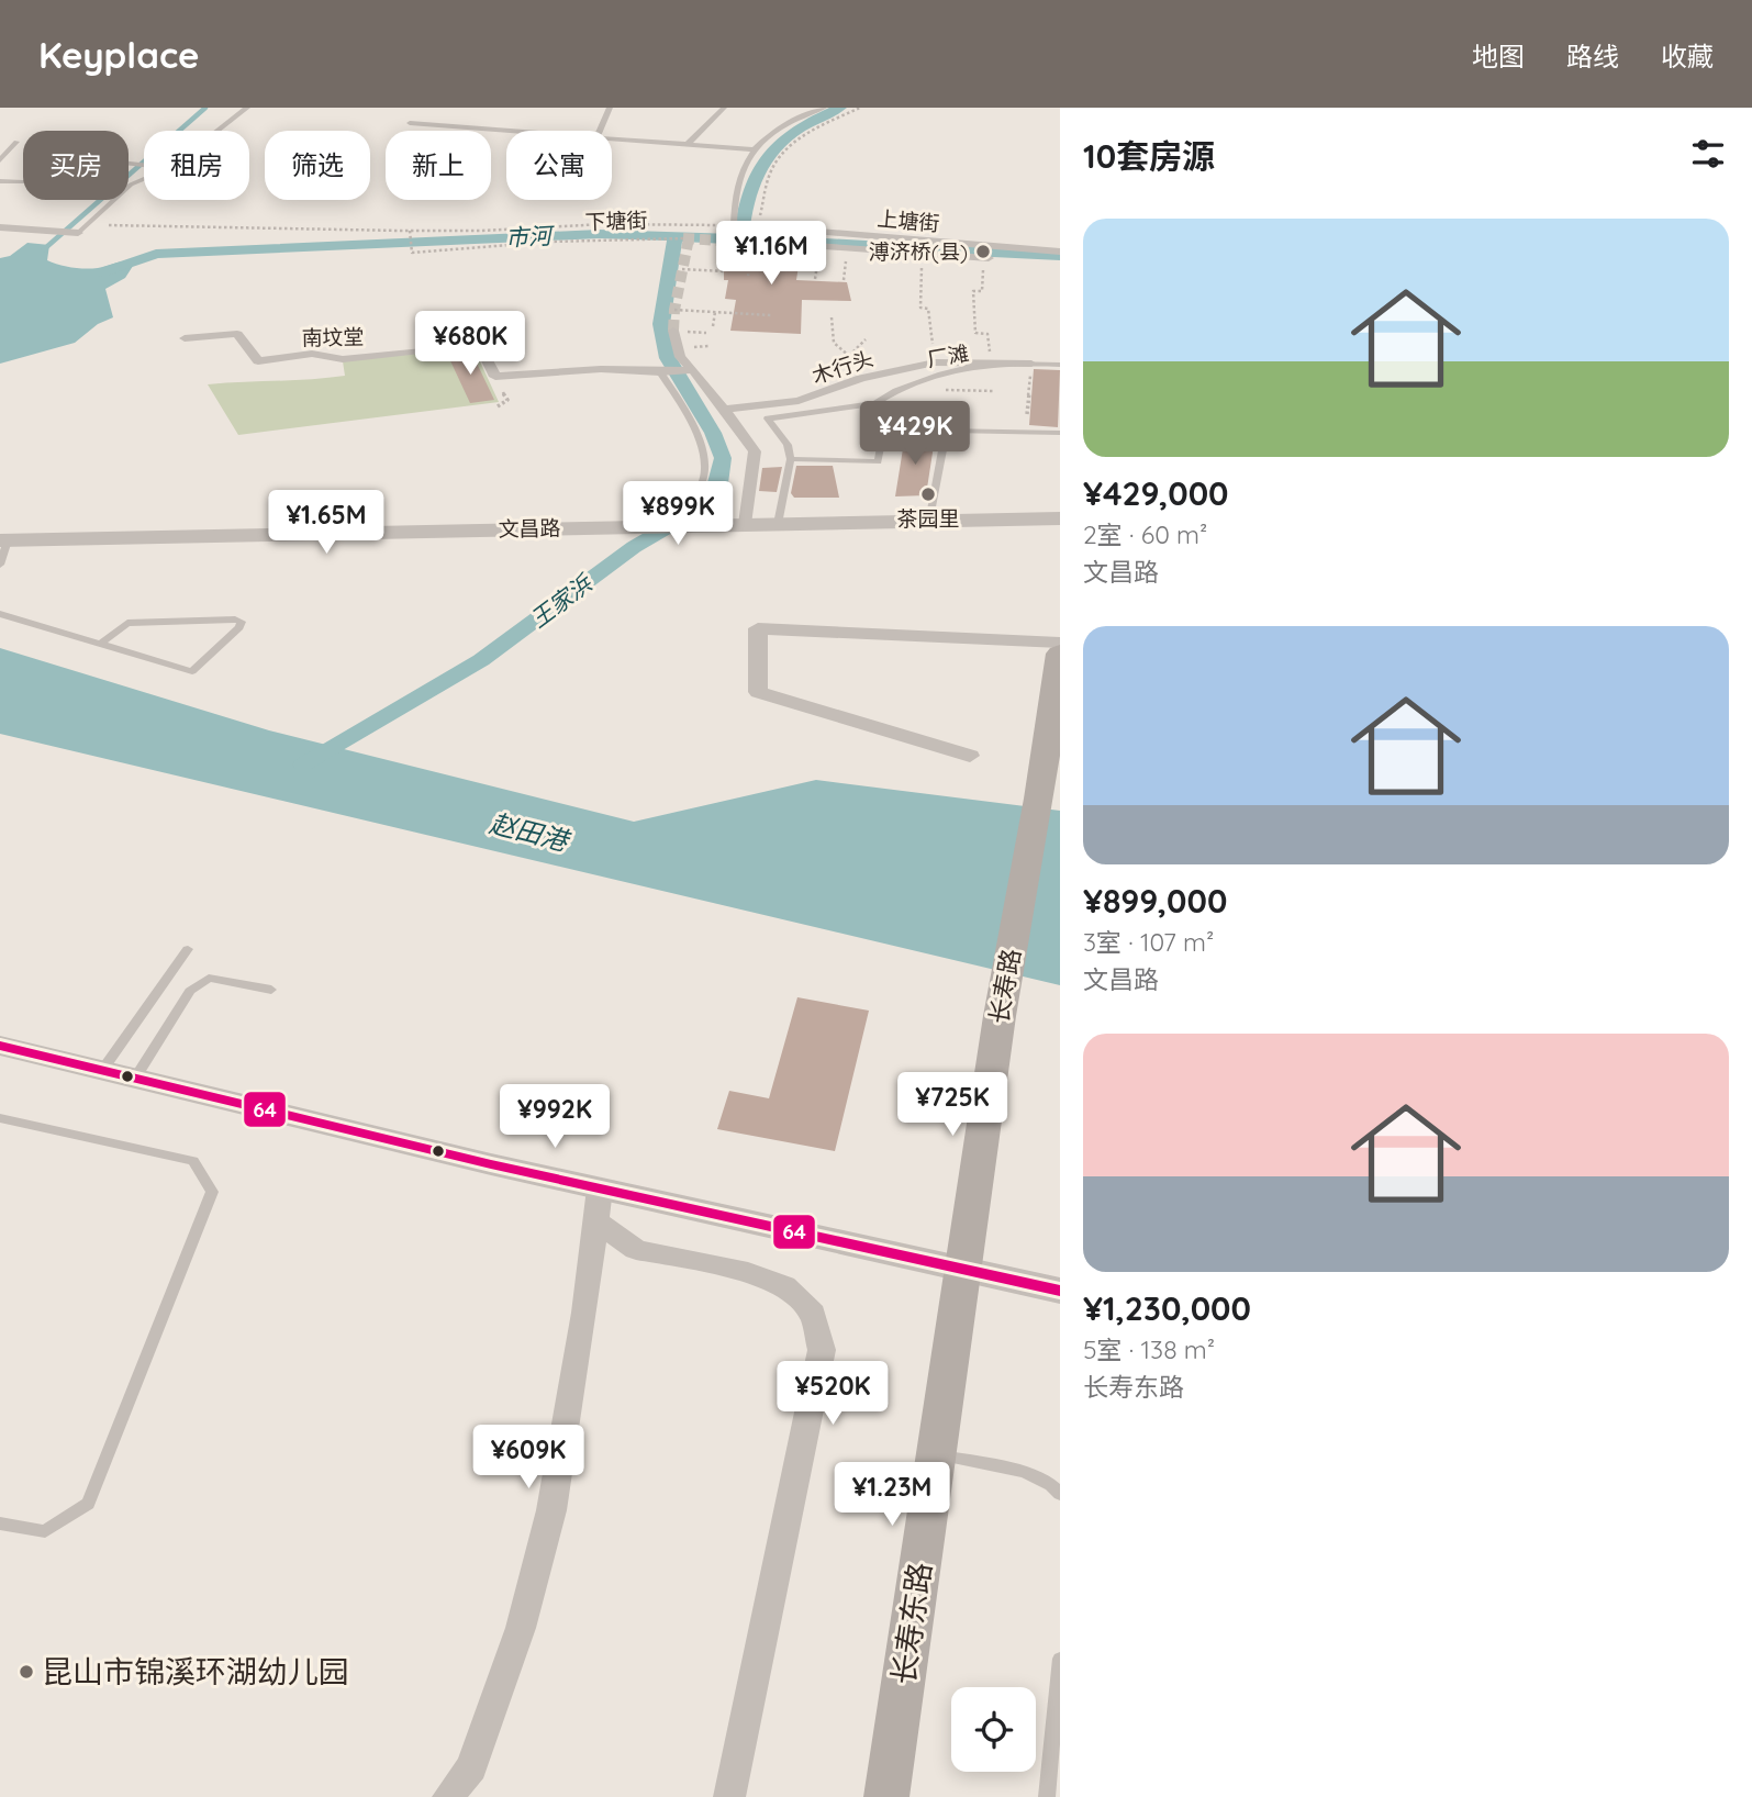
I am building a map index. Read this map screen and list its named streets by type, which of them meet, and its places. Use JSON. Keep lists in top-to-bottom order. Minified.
{"streets":{"main road":["长寿路","长寿东路"],"street":["上塘街","南坟堂","木行头","文昌路"],"lane":["厂滩"],"path":["下塘街"]},"crossings":[["厂滩","木行头"],["长寿路","长寿东路"]],"water":["市河","王家浜","赵田港"],"places":["溥济桥(县)","茶园里","昆山市锦溪环湖幼儿园"],"lines":["transit line 64"],"page":{"header":"Keyplace","nav":["地图","路线","收藏"],"heading":"10套房源","chip":["买房","租房","筛选","新上","公寓"],"list":[{"name":"¥429,000","note":"2室 · 60 m² · 文昌路"},{"name":"¥899,000","note":"3室 · 107 m² · 文昌路"},{"name":"¥1,230,000","note":"5室 · 138 m² · 长寿东路"}],"price":["¥1.16M","¥680K","¥429K","¥899K","¥1.65M","¥725K","¥992K","¥520K","¥609K","¥1.23M"]}}
